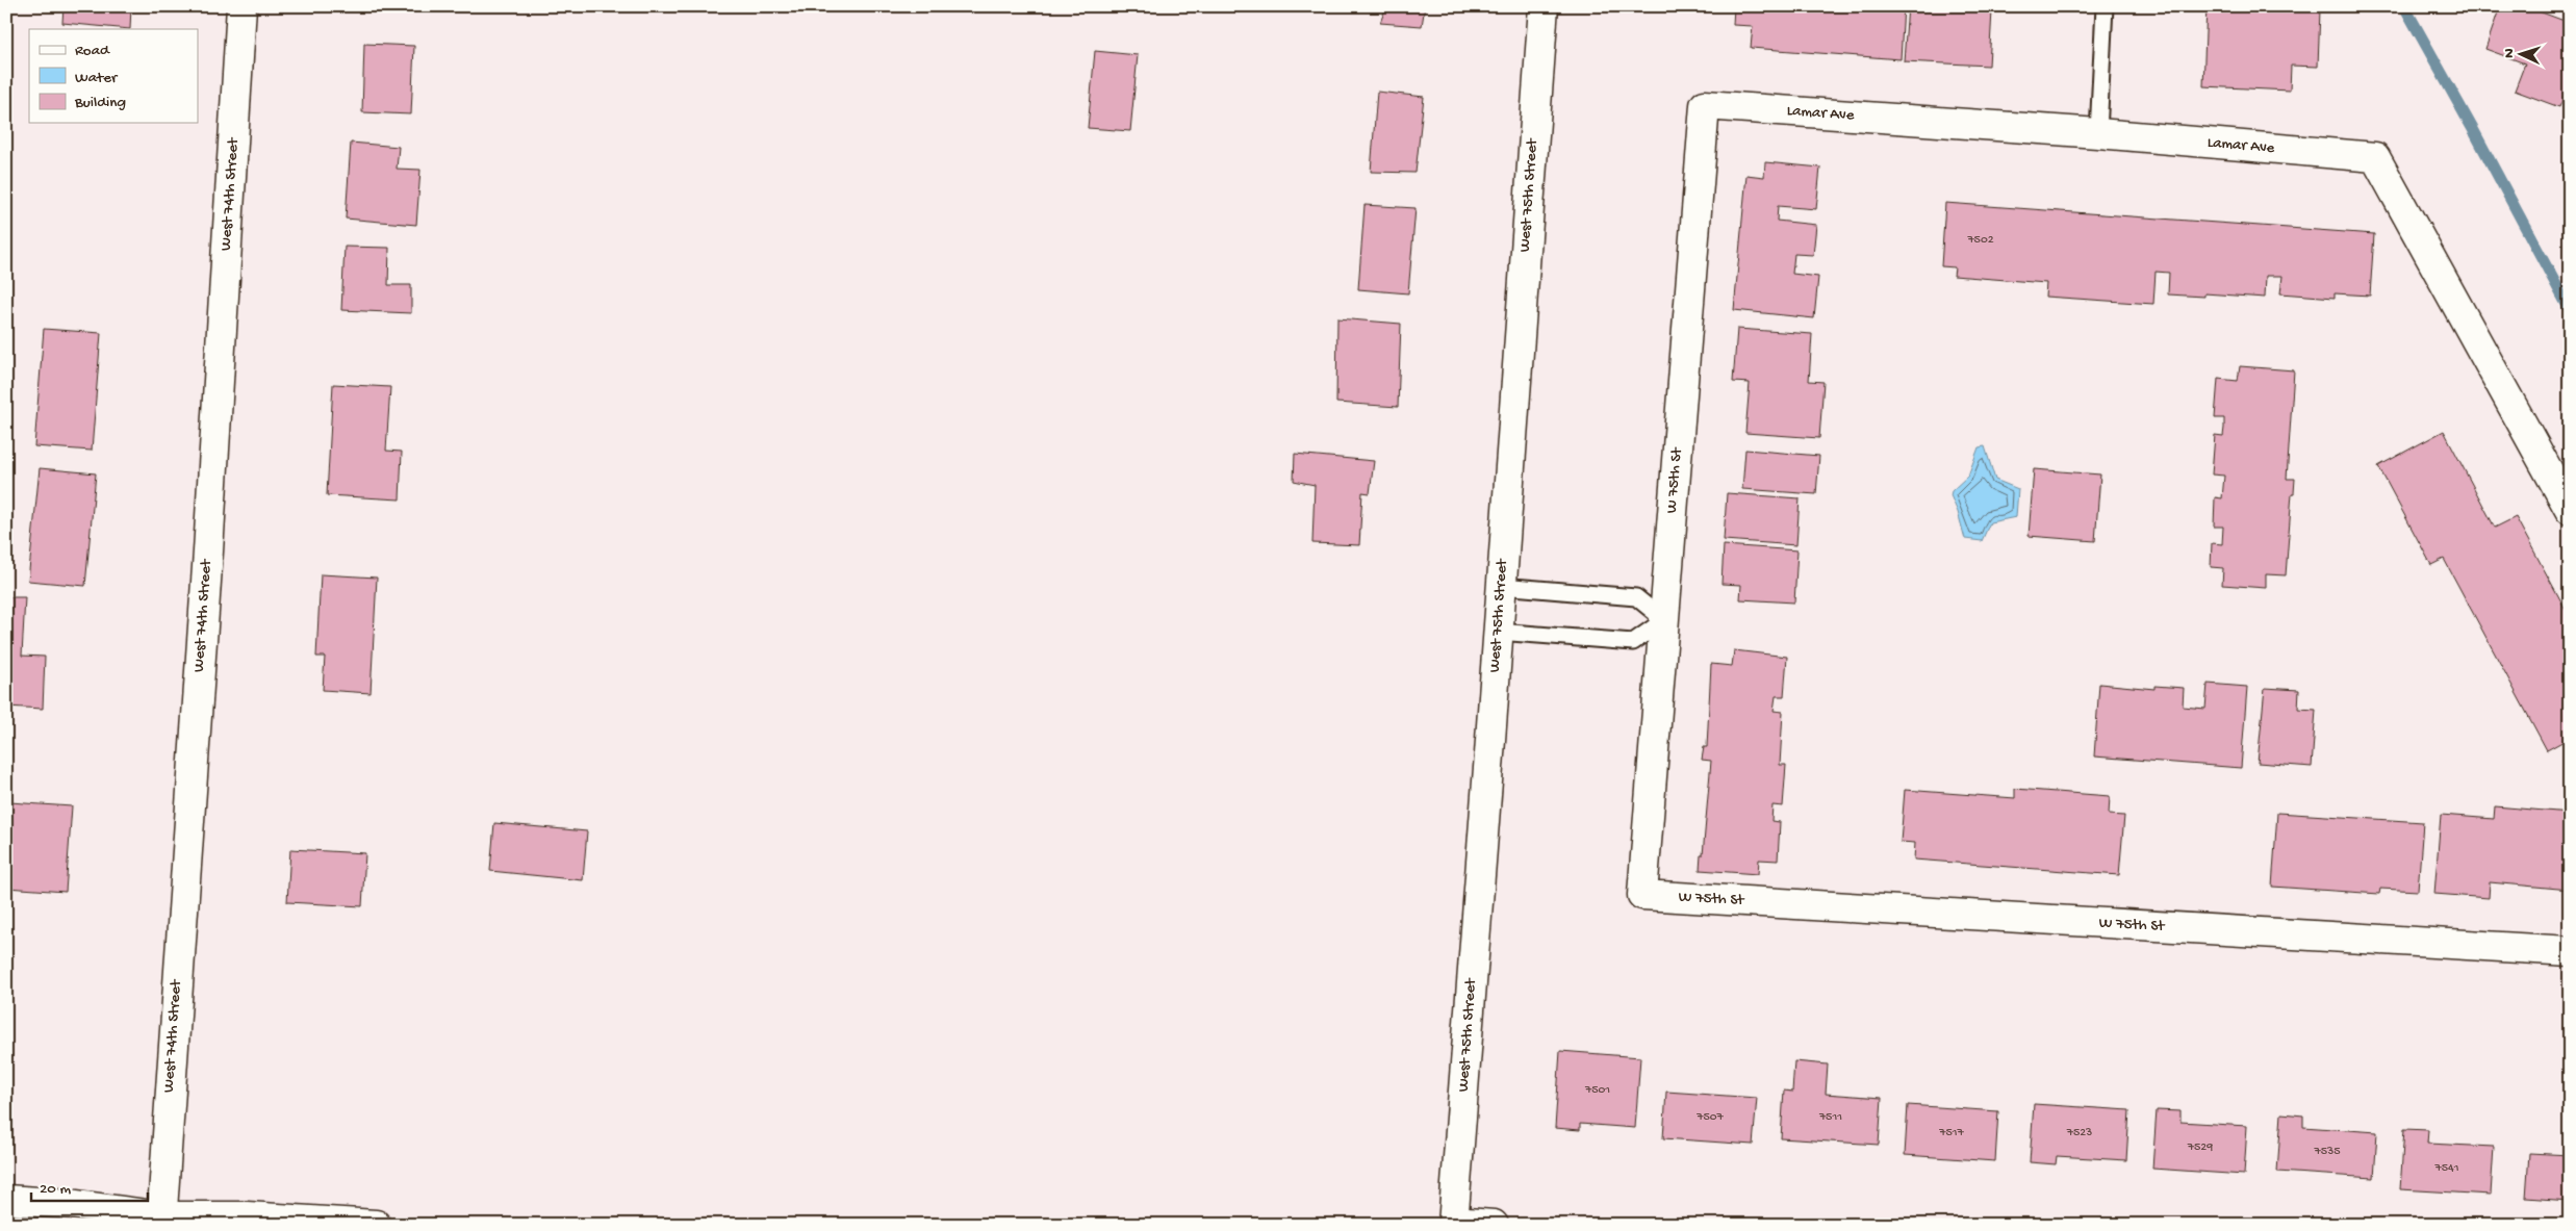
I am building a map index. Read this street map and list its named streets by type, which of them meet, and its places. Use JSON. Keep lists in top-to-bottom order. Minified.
{"streets":{"street":["Lamar Ave","West 74th Street","West 75th Street","W 75th St"]},"crossings":[["Lamar Ave","W 75th St"]],"house_numbers":["7502","7501","7507","7511","7517","7523","7529","7535","7541"],"legend":["Road","Water","Building"],"scale_bar":"20 m","north":"left"}
